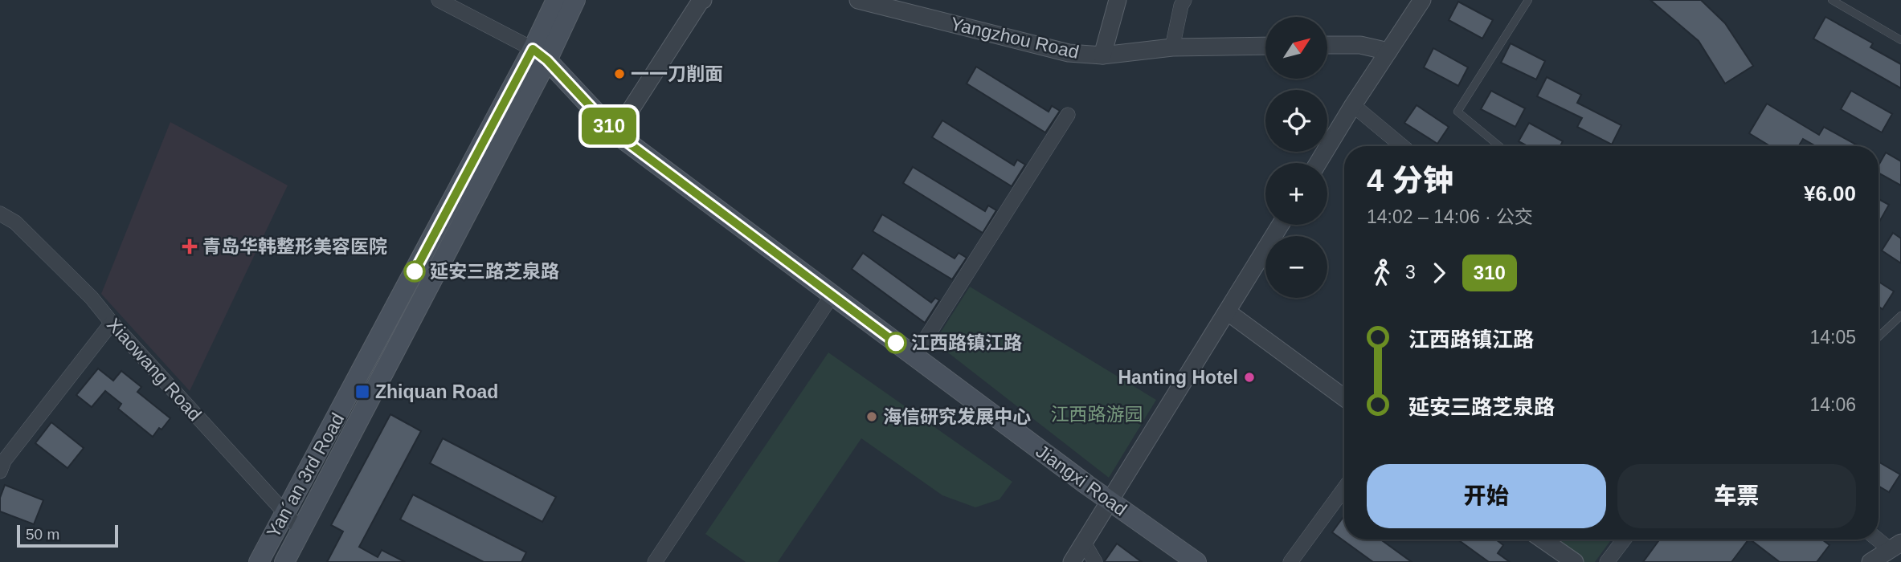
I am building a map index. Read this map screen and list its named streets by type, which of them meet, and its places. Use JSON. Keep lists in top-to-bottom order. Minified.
{"streets":{"main road":["Yan´an 3rd Road","Jiangxi Road"],"street":["Yangzhou Road","Xiaowang Road"]},"crossings":[["Xiaowang Road","Yan´an 3rd Road"],["Yan´an 3rd Road","Jiangxi Road"]],"parks":["江西路游园"],"places":{"other":["一一刀削面","延安三路芝泉路","江西路镇江路","Hanting Hotel","海信研究发展中心"],"health":["青岛华韩整形美容医院"],"transit":["Zhiquan Road"]},"lines":["bus line 310"],"scale_bar":"50 m","north":"top right","page":{"on_map":"310","map_buttons":["+","−"],"heading":["4 分钟","14:02 – 14:06 · 公交","¥6.00"],"legs":["3","310"],"list":[{"name":"江西路镇江路","value":"14:05"},{"name":"延安三路芝泉路","value":"14:06"}],"buttons":["开始","车票"],"scale":"50 m"}}
